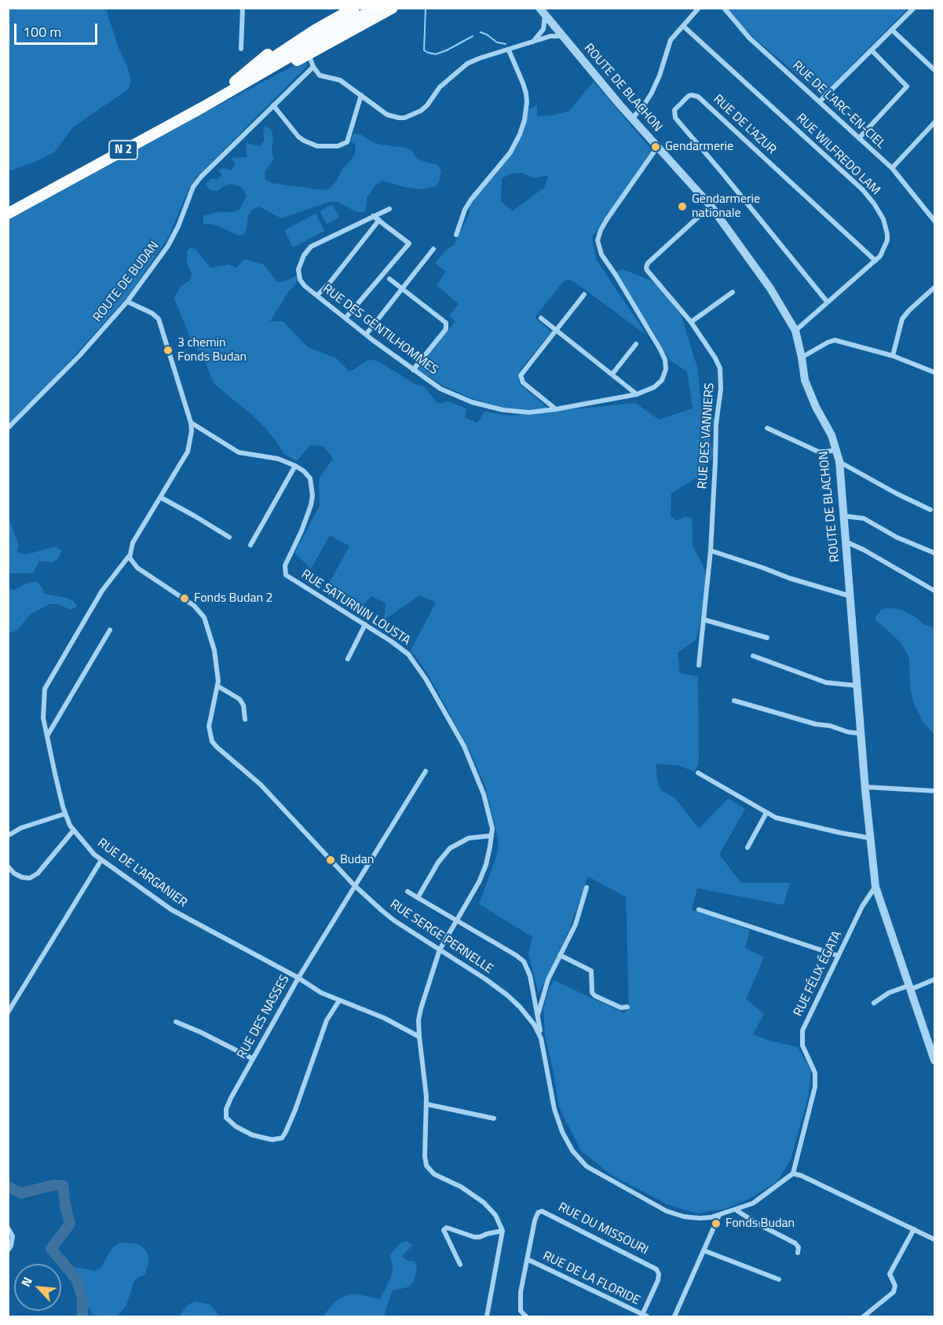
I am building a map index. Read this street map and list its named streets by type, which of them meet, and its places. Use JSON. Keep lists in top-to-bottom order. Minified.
{"streets":{"highway":["N 2"],"street":["ROUTE DE BLACHON","RUE DE L'ARC-EN-CIEL","RUE DE L'AZUR","RUE WILFREDO LAM","ROUTE DE BUDAN","RUE DES GENTILHOMMES","RUE DES VANNIERS","RUE SATURNIN LOUSTA","RUE DE L'ARGANIER","RUE SERGE PERNELLE","RUE FÉLIX ÉGATA","RUE DES NASSES","RUE DU MISSOURI","RUE DE LA FLORIDE"]},"crossings":[["ROUTE DE BLACHON","RUE WILFREDO LAM"],["ROUTE DE BLACHON","RUE DES GENTILHOMMES"],["ROUTE DE BLACHON","RUE DES VANNIERS"],["ROUTE DE BLACHON","RUE FÉLIX ÉGATA"],["RUE DE L'AZUR","RUE WILFREDO LAM"],["RUE SATURNIN LOUSTA","RUE DE L'ARGANIER"],["RUE SATURNIN LOUSTA","RUE SERGE PERNELLE"],["RUE DE L'ARGANIER","RUE SERGE PERNELLE"],["RUE DE L'ARGANIER","RUE DES NASSES"],["RUE SERGE PERNELLE","RUE FÉLIX ÉGATA"],["RUE SERGE PERNELLE","RUE DES NASSES"],["RUE DU MISSOURI","RUE DE LA FLORIDE"]],"places":["Gendarmerie","Gendarmerie nationale","3 chemin Fonds Budan","Fonds Budan 2","Budan","Fonds Budan"],"scale_bar":"100 m","north":"top left"}
